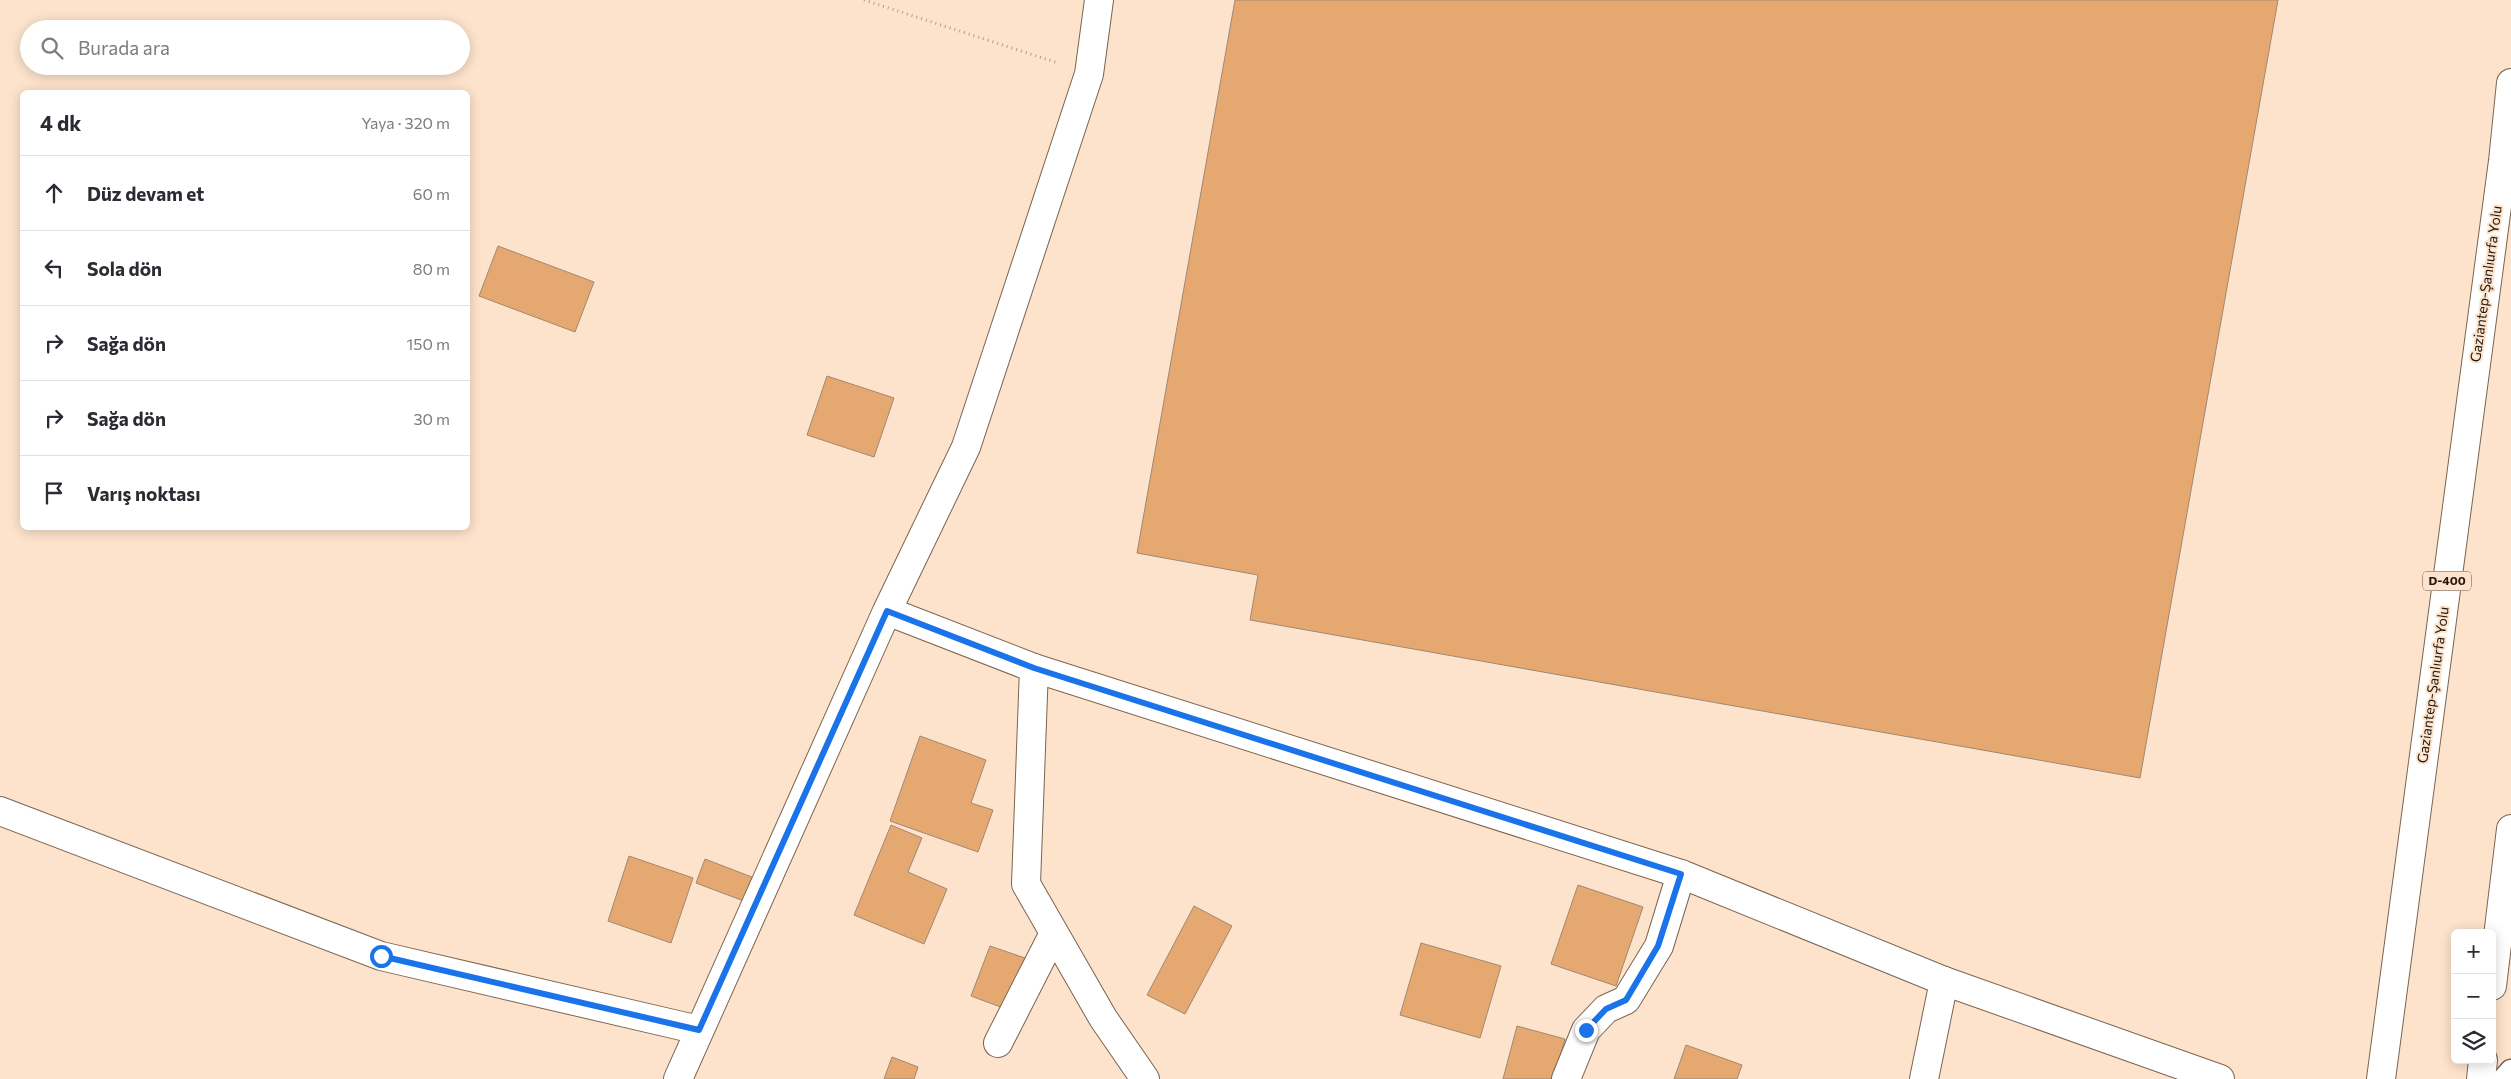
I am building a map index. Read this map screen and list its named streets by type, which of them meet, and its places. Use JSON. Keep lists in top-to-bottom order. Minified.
{"streets":{"main road":["Gaziantep-Şanlıurfa Yolu","D-400"]},"page":{"search":"Burada ara","heading":["4 dk","Yaya · 320 m"],"list":[["Düz devam et","60 m"],["Sola dön","80 m"],["Sağa dön","150 m"],["Sağa dön","30 m"],"Varış noktası"],"map_buttons":["+","−"]}}
